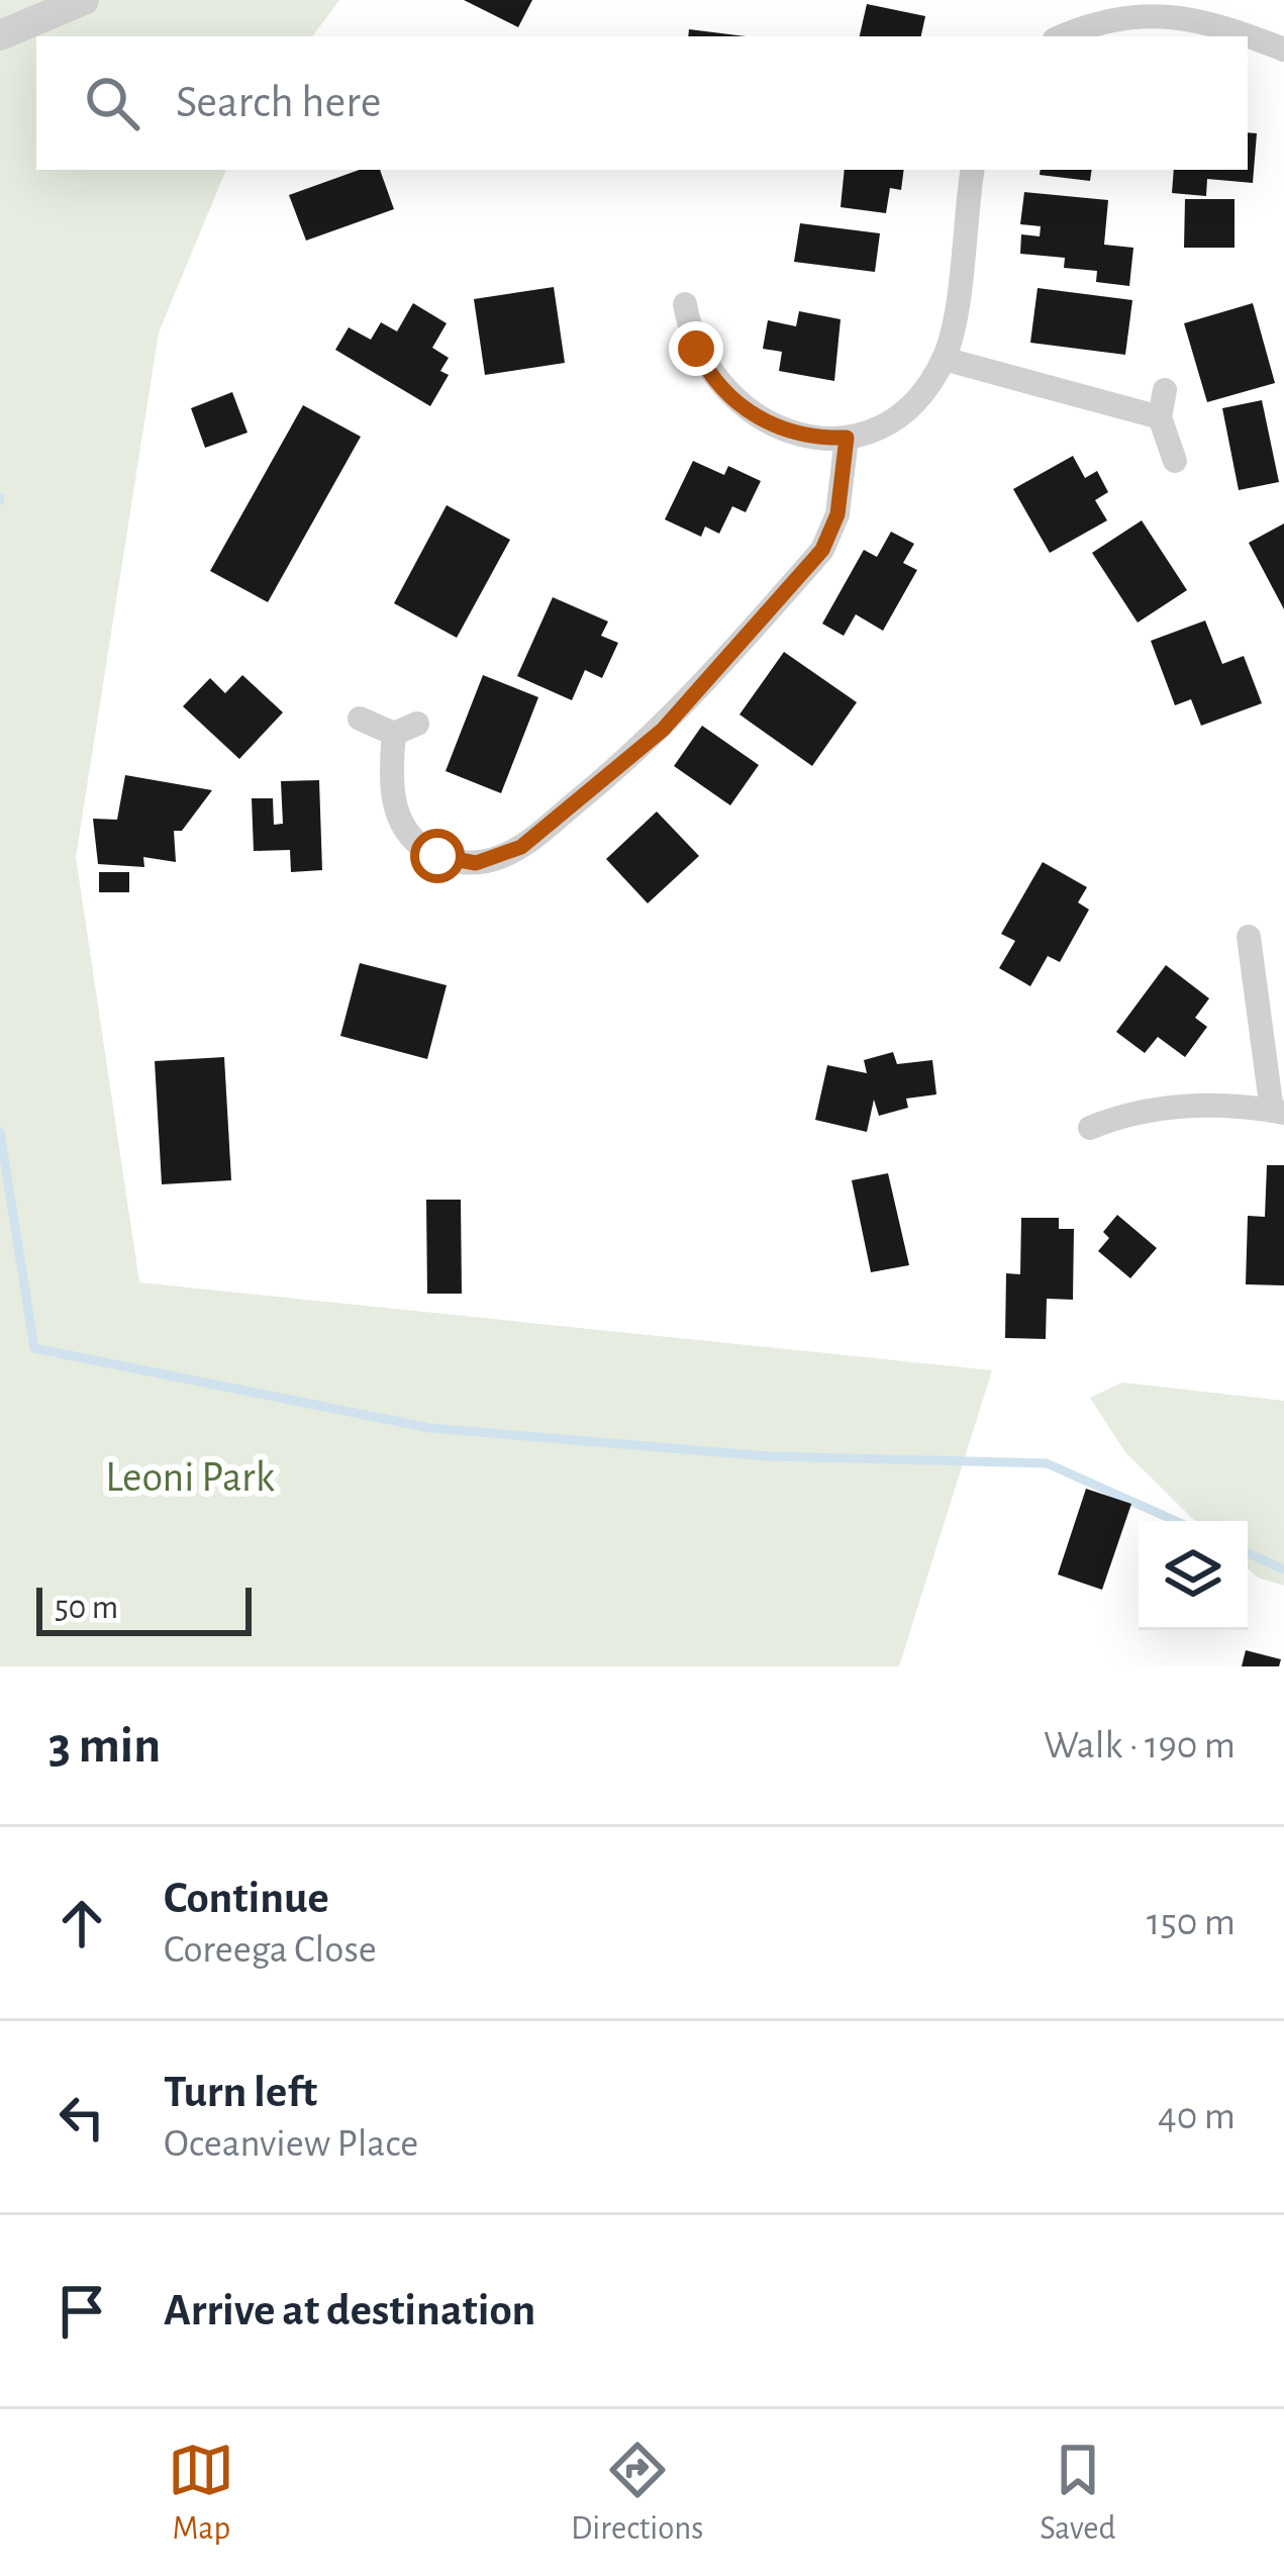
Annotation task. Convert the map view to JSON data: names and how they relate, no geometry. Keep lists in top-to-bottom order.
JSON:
{
  "parks": ["Leoni Park"],
  "scale_bar": "50 m",
  "page": {
    "search": "Search here",
    "scale": "50 m",
    "heading": ["3 min", "Walk · 190 m"],
    "list": [
      ["Continue", "Coreega Close", "150 m"],
      ["Turn left", "Oceanview Place", "40 m"],
      "Arrive at destination"
    ],
    "nav": ["Map", "Directions", "Saved"]
  }
}
